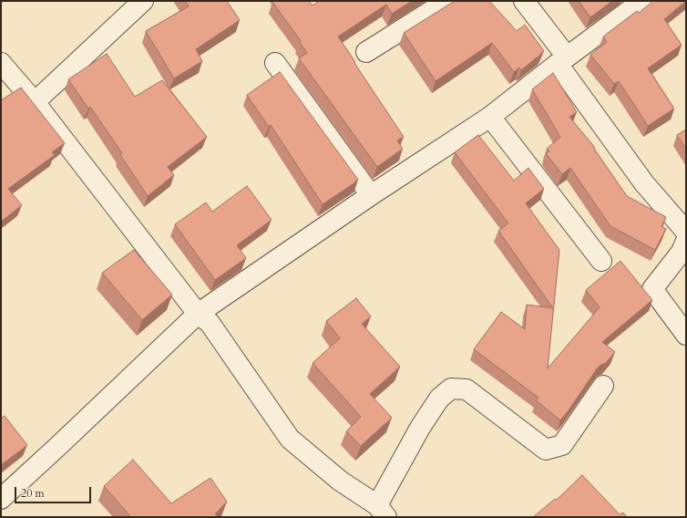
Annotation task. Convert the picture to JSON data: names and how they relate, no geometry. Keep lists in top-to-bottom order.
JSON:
{
  "scale_bar": "20 m"
}
